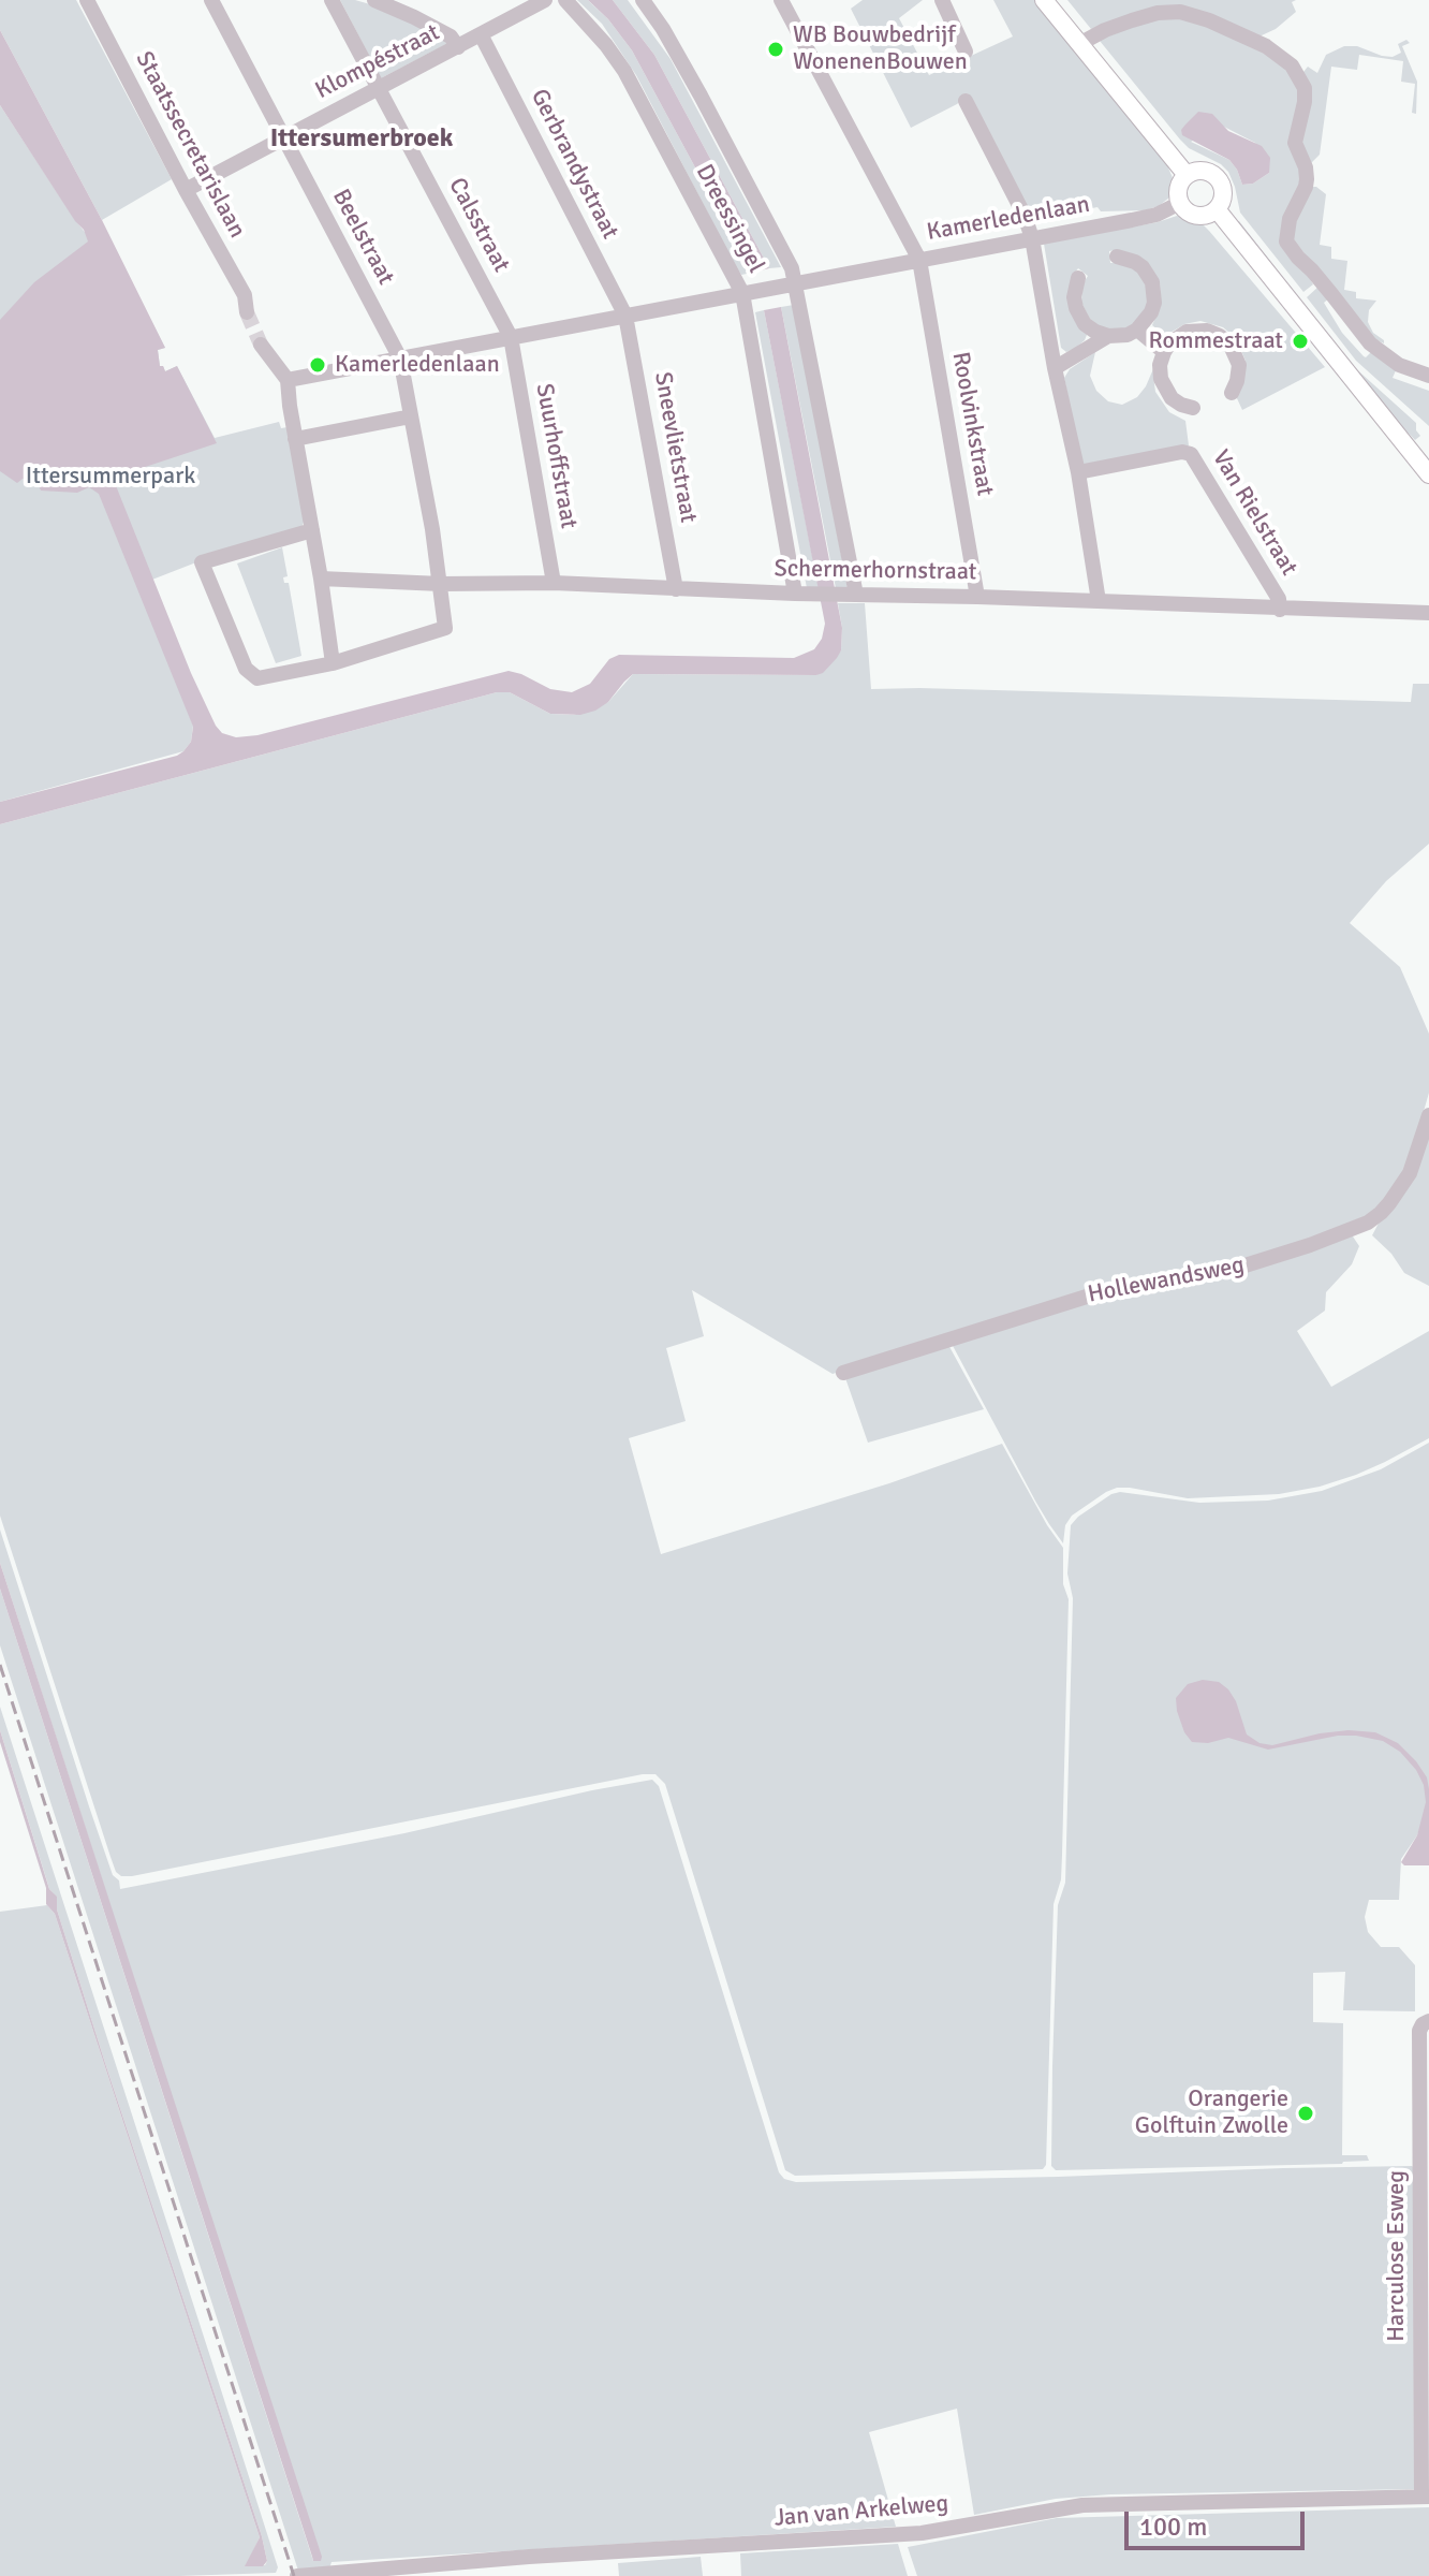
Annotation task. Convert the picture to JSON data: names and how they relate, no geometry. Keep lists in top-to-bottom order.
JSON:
{
  "streets": {
    "street": [
      "Klompéstraat",
      "Staatssecretarislaan",
      "Gerbrandystraat",
      "Dreessingel",
      "Kamerledenlaan",
      "Calsstraat",
      "Beelstraat",
      "Roolvinkstraat",
      "Sneevlietstraat",
      "Suurhoffstraat",
      "Van Rielstraat",
      "Schermerhornstraat",
      "Hollewandsweg",
      "Harculose Esweg",
      "Jan van Arkelweg"
    ]
  },
  "crossings": [
    ["Klompéstraat", "Staatssecretarislaan"],
    ["Klompéstraat", "Gerbrandystraat"],
    ["Klompéstraat", "Calsstraat"],
    ["Klompéstraat", "Beelstraat"],
    ["Gerbrandystraat", "Kamerledenlaan"],
    ["Gerbrandystraat", "Sneevlietstraat"],
    ["Dreessingel", "Kamerledenlaan"],
    ["Dreessingel", "Schermerhornstraat"],
    ["Kamerledenlaan", "Calsstraat"],
    ["Kamerledenlaan", "Beelstraat"],
    ["Kamerledenlaan", "Roolvinkstraat"],
    ["Kamerledenlaan", "Sneevlietstraat"],
    ["Kamerledenlaan", "Suurhoffstraat"],
    ["Calsstraat", "Suurhoffstraat"],
    ["Beelstraat", "Schermerhornstraat"],
    ["Roolvinkstraat", "Schermerhornstraat"],
    ["Sneevlietstraat", "Schermerhornstraat"],
    ["Suurhoffstraat", "Schermerhornstraat"],
    ["Van Rielstraat", "Schermerhornstraat"],
    ["Harculose Esweg", "Jan van Arkelweg"]
  ],
  "districts": ["Ittersumerbroek"],
  "parks": ["Ittersummerpark"],
  "places": [
    "WB Bouwbedrijf WonenenBouwen",
    "Rommestraat",
    "Kamerledenlaan",
    "Orangerie Golftuin Zwolle"
  ],
  "scale_bar": "100 m"
}
